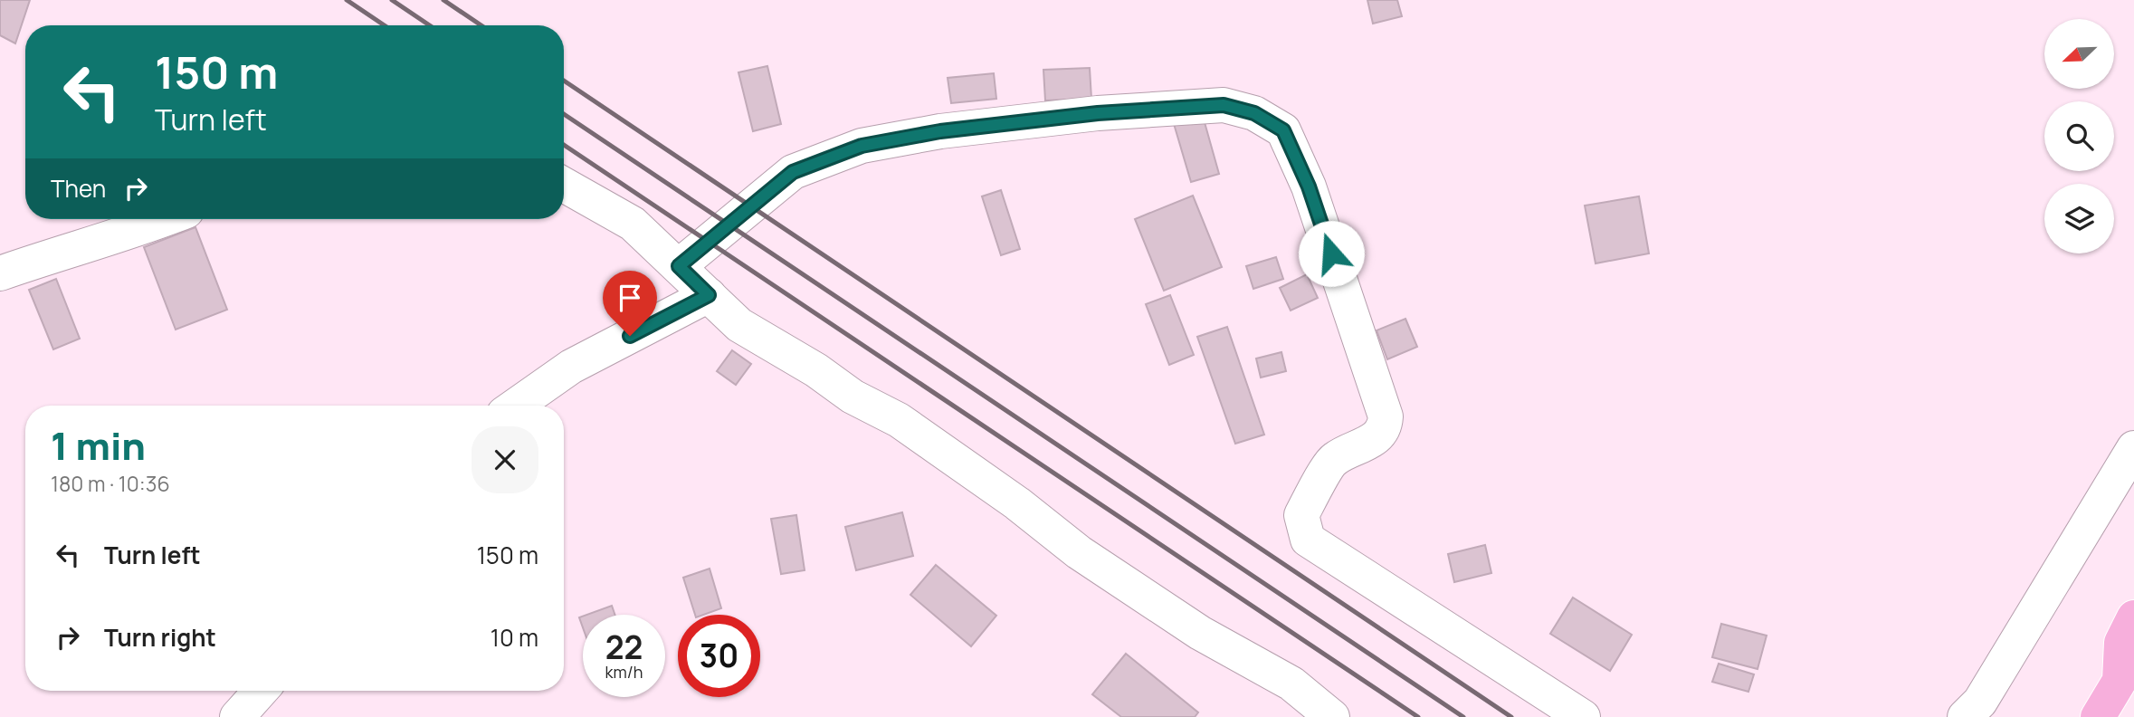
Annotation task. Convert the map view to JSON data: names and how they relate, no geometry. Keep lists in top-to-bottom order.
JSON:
{
  "north": "bottom left",
  "page": {
    "turn": ["150 m", "Turn left"],
    "then": "Then",
    "heading": ["1 min", "180 m · 10:36"],
    "list": [
      {
        "name": "Turn left",
        "value": "150 m"
      },
      {
        "name": "Turn right",
        "value": "10 m"
      }
    ],
    "speed": "22 km/h",
    "limit": "30"
  }
}
